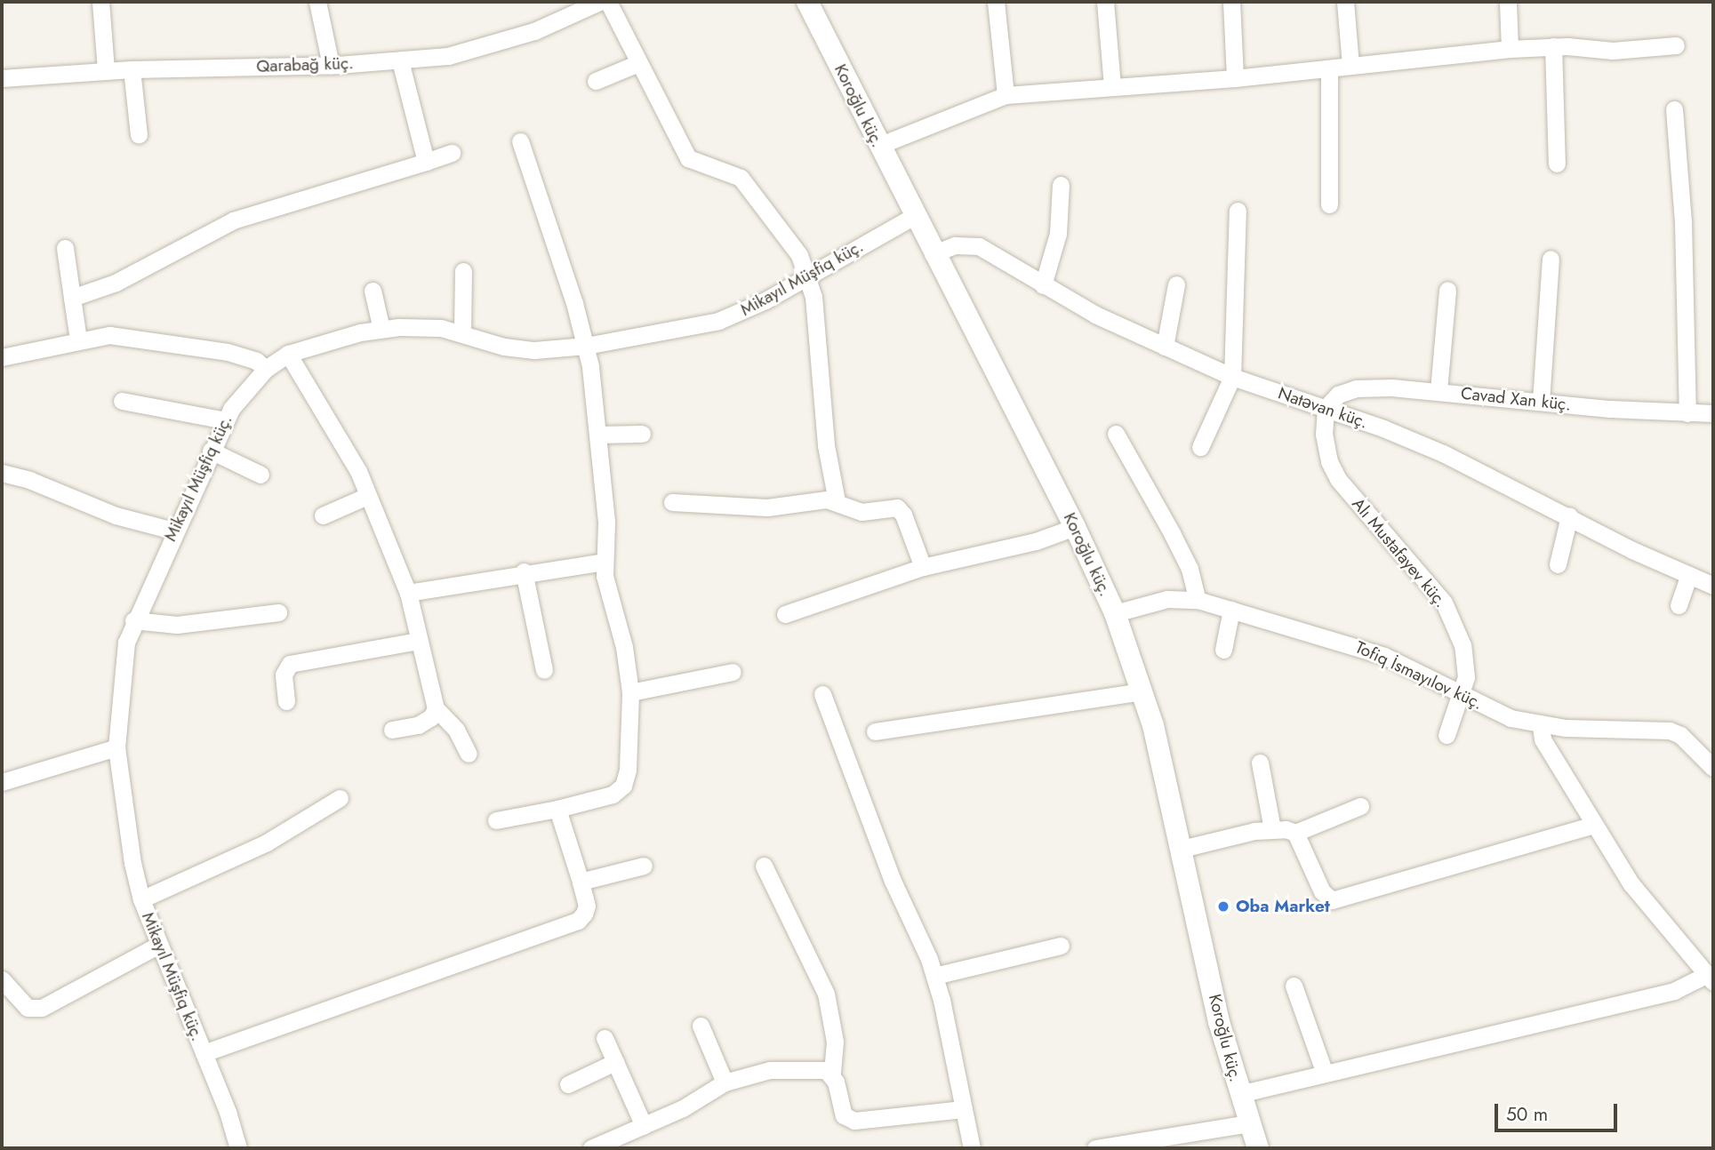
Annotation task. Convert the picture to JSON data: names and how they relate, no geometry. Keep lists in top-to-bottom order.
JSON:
{
  "streets": {
    "street": [
      "Qarabağ küç.",
      "Koroğlu küç.",
      "Mikayıl Müşfiq küç.",
      "Cavad Xan küç.",
      "Natəvan küç.",
      "Alı Mustafayev küç.",
      "Tofiq İsmayılov küç."
    ]
  },
  "crossings": [
    ["Koroğlu küç.", "Mikayıl Müşfiq küç."],
    ["Koroğlu küç.", "Natəvan küç."],
    ["Koroğlu küç.", "Tofiq İsmayılov küç."],
    ["Cavad Xan küç.", "Natəvan küç."],
    ["Cavad Xan küç.", "Alı Mustafayev küç."],
    ["Natəvan küç.", "Alı Mustafayev küç."],
    ["Alı Mustafayev küç.", "Tofiq İsmayılov küç."]
  ],
  "places": ["Oba Market"],
  "scale_bar": "50 m"
}
